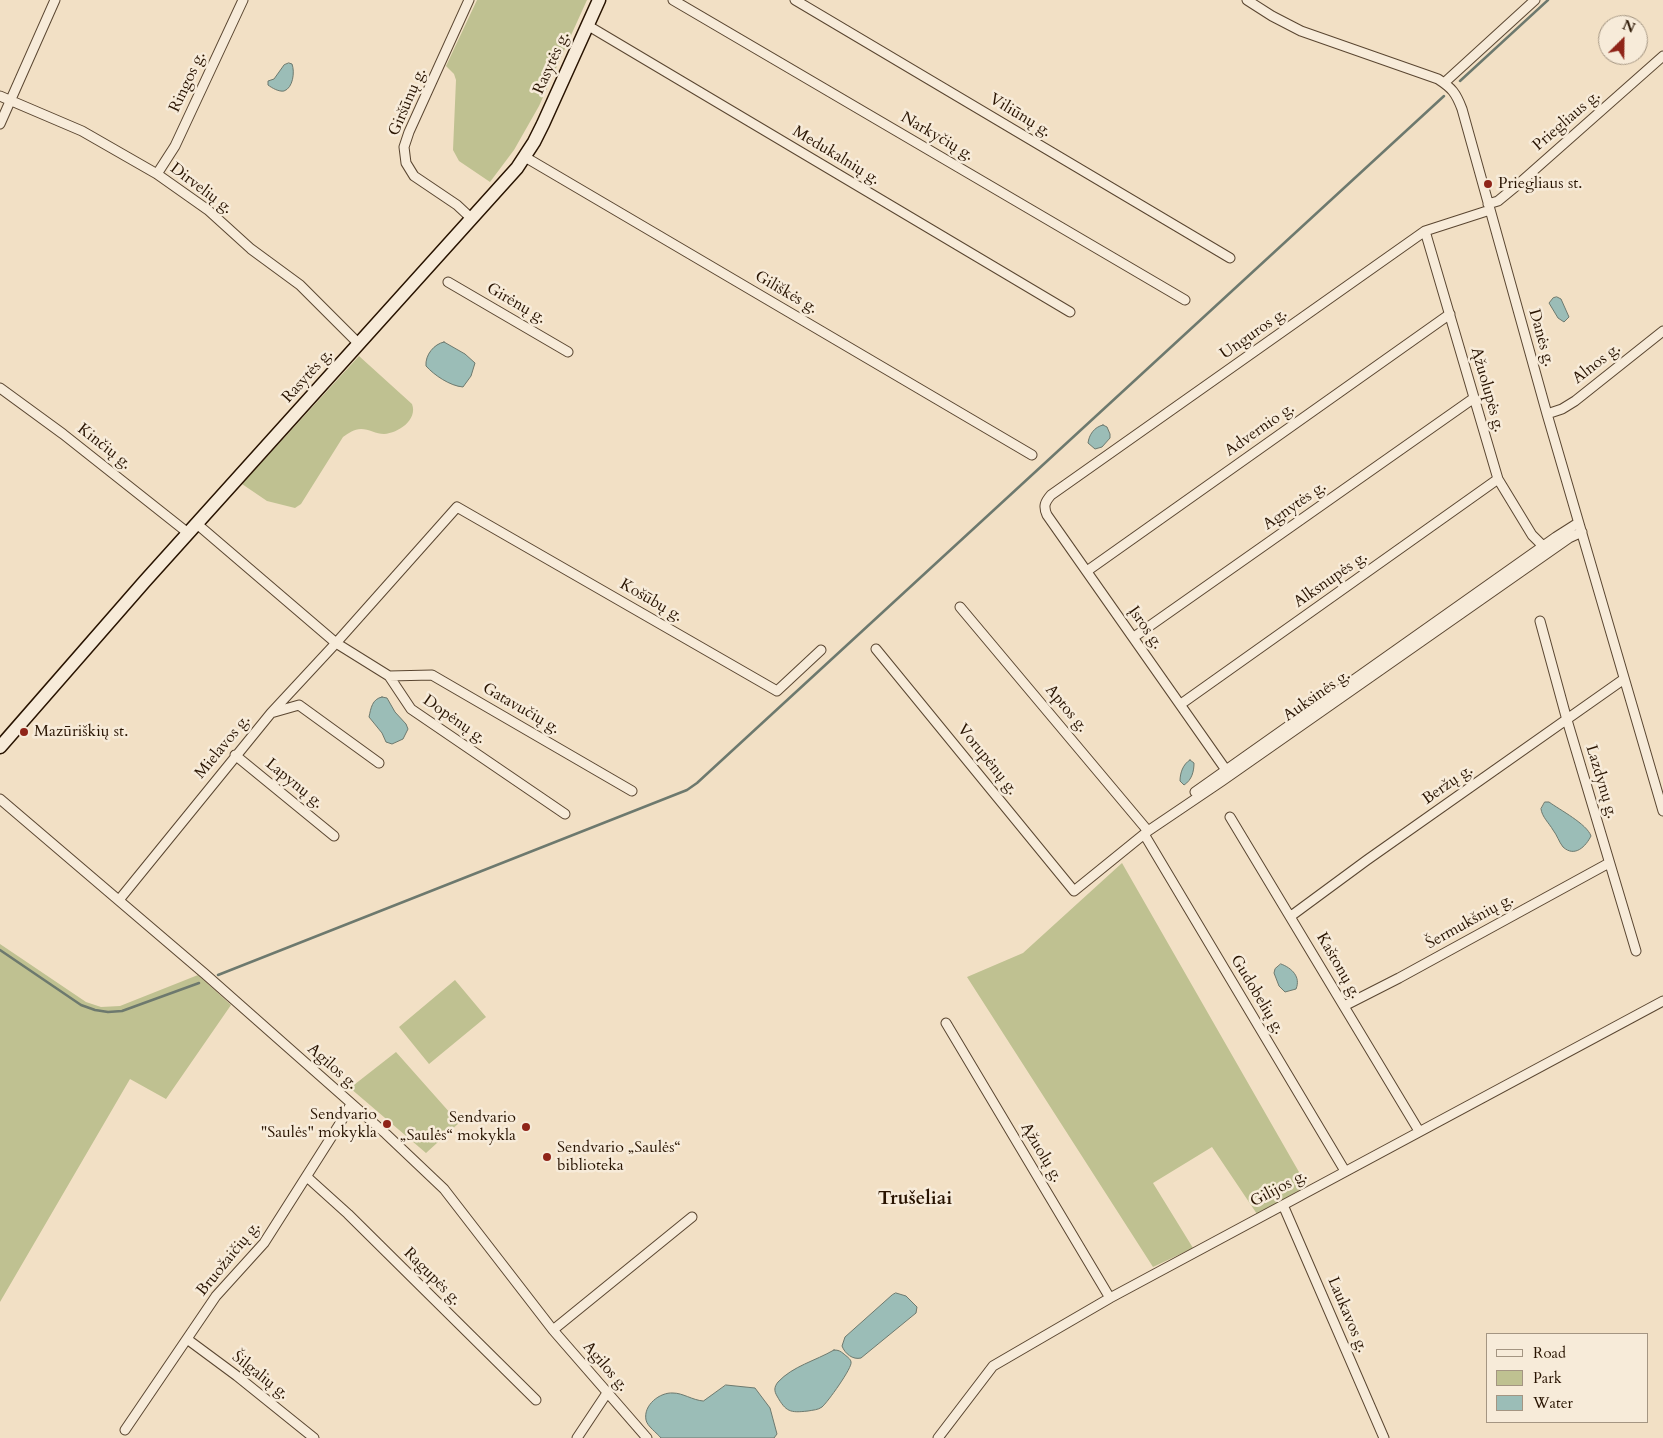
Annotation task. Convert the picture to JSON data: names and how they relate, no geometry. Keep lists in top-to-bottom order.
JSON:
{
  "streets": {
    "main road": ["Rasytės g."],
    "street": [
      "Ringos g.",
      "Giršūnų g.",
      "Viliūnų g.",
      "Priegliaus g.",
      "Narkyčių g.",
      "Medukalnių g.",
      "Dirvelių g.",
      "Giliškės g.",
      "Girėnų g.",
      "Unguros g.",
      "Danės g.",
      "Alnos g.",
      "Ąžuolupės g.",
      "Advernio g.",
      "Kinčių g.",
      "Agnytės g.",
      "Alksnupės g.",
      "Košūbų g.",
      "Įsros g.",
      "Auksinės g.",
      "Gatavučių g.",
      "Aptos g.",
      "Dopėnų g.",
      "Mielavos g.",
      "Vorupėnų g.",
      "Lazdynų g.",
      "Lapynų g.",
      "Beržų g.",
      "Šermukšnių g.",
      "Kaštonų g.",
      "Gudobelių g.",
      "Agilos g.",
      "Ąžuolų g.",
      "Gilijos g.",
      "Bruožaičių g.",
      "Ragupės g.",
      "Laukavos g.",
      "Šilgalių g."
    ]
  },
  "crossings": [
    ["Rasytės g.", "Giršūnų g."],
    ["Rasytės g.", "Medukalnių g."],
    ["Rasytės g.", "Dirvelių g."],
    ["Rasytės g.", "Giliškės g."],
    ["Rasytės g.", "Kinčių g."],
    ["Ringos g.", "Dirvelių g."],
    ["Priegliaus g.", "Unguros g."],
    ["Priegliaus g.", "Danės g."],
    ["Unguros g.", "Danės g."],
    ["Unguros g.", "Ąžuolupės g."],
    ["Unguros g.", "Įsros g."],
    ["Danės g.", "Alnos g."],
    ["Danės g.", "Auksinės g."],
    ["Danės g.", "Beržų g."],
    ["Ąžuolupės g.", "Advernio g."],
    ["Ąžuolupės g.", "Agnytės g."],
    ["Ąžuolupės g.", "Alksnupės g."],
    ["Advernio g.", "Įsros g."],
    ["Kinčių g.", "Košūbų g."],
    ["Kinčių g.", "Dopėnų g."],
    ["Agnytės g.", "Įsros g."],
    ["Alksnupės g.", "Įsros g."],
    ["Košūbų g.", "Dopėnų g."],
    ["Auksinės g.", "Aptos g."],
    ["Auksinės g.", "Vorupėnų g."],
    ["Auksinės g.", "Gudobelių g."],
    ["Gatavučių g.", "Dopėnų g."],
    ["Aptos g.", "Gudobelių g."],
    ["Mielavos g.", "Lapynų g."],
    ["Mielavos g.", "Agilos g."],
    ["Lazdynų g.", "Beržų g."],
    ["Lazdynų g.", "Šermukšnių g."],
    ["Beržų g.", "Kaštonų g."],
    ["Šermukšnių g.", "Kaštonų g."],
    ["Kaštonų g.", "Gilijos g."],
    ["Gudobelių g.", "Gilijos g."],
    ["Agilos g.", "Bruožaičių g."],
    ["Ąžuolų g.", "Gilijos g."],
    ["Gilijos g.", "Laukavos g."],
    ["Bruožaičių g.", "Ragupės g."],
    ["Bruožaičių g.", "Šilgalių g."]
  ],
  "districts": ["Trušeliai"],
  "places": [
    "Priegliaus st.",
    "Mazūriškių st.",
    "Sendvario \"Saulės\" mokykla",
    "Sendvario „Saulės“ mokykla",
    "Sendvario „Saulės“ biblioteka"
  ],
  "legend": ["Road", "Park", "Water"],
  "north": "top right"
}
